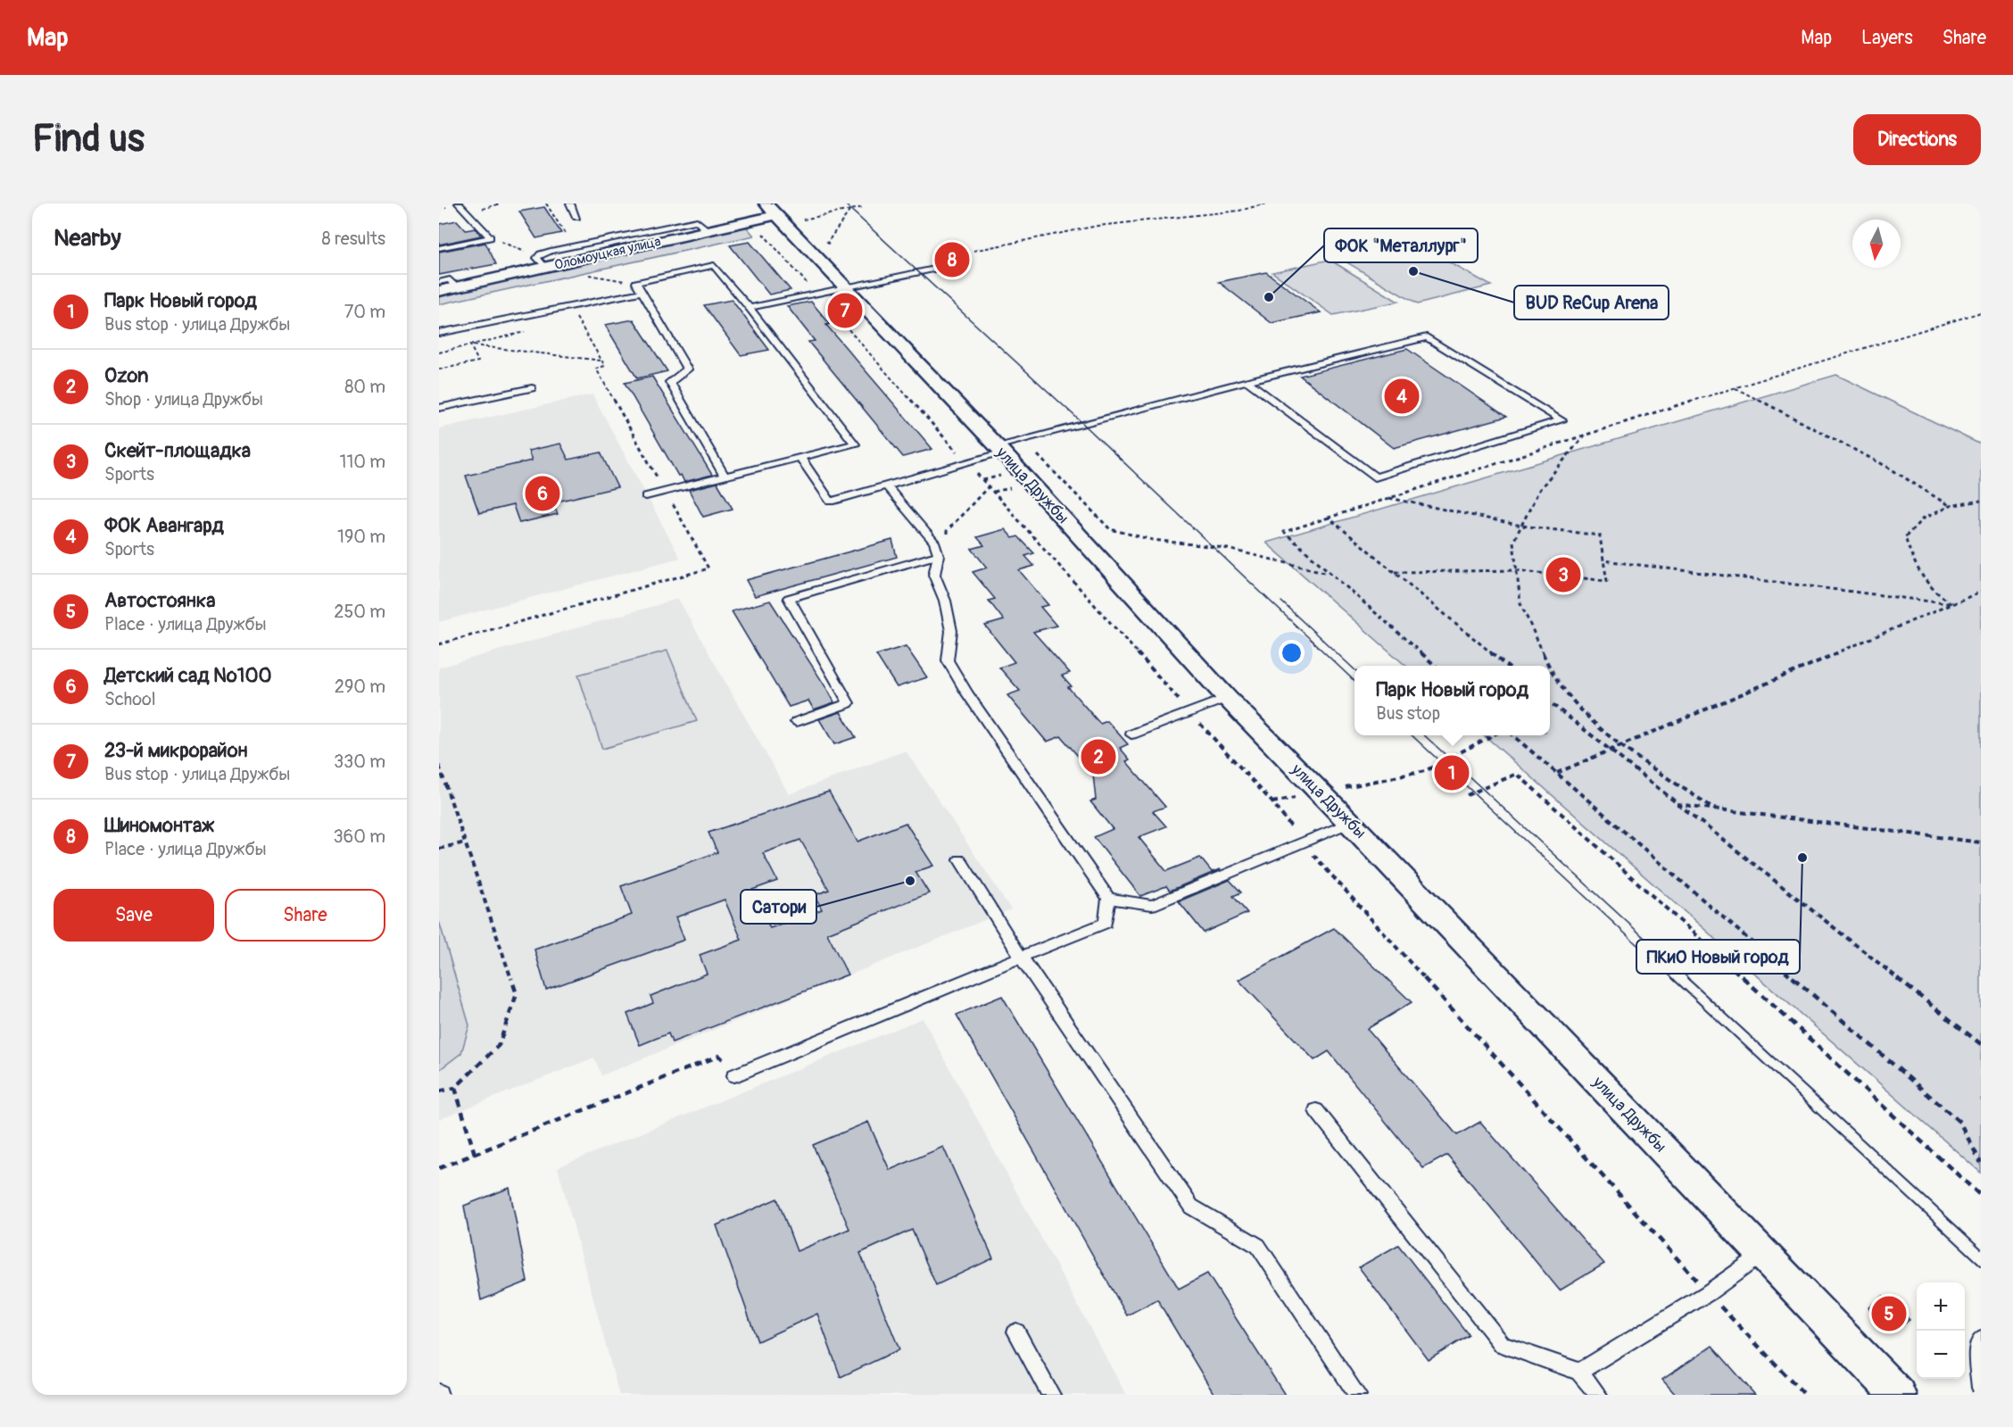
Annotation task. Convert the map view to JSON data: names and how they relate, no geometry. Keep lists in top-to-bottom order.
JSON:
{
  "streets": {
    "street": ["Оломоуцкая улица", "улица Дружбы"]
  },
  "crossings": [
    ["Оломоуцкая улица", "улица Дружбы"]
  ],
  "places": [
    "BUD ReCup Arena",
    "ФОК \"Металлург\"",
    "ПКиО Новый город",
    "Сатори"
  ],
  "north": "bottom",
  "page": {
    "header": "Map",
    "nav": ["Map", "Layers", "Share"],
    "buttons": [
      "Directions",
      ["Save", "Share"]
    ],
    "title": "Find us",
    "heading": ["Nearby", "8 results"],
    "pins": [
      "8",
      "7",
      "4",
      "6",
      "3",
      "2",
      "1",
      "5"
    ],
    "list": [
      {
        "mark": "1",
        "name": "Парк Новый город",
        "note": "Bus stop · улица Дружбы",
        "value": "70 m"
      },
      {
        "mark": "2",
        "name": "Ozon",
        "note": "Shop · улица Дружбы",
        "value": "80 m"
      },
      {
        "mark": "3",
        "name": "Скейт-площадка",
        "note": "Sports",
        "value": "110 m"
      },
      {
        "mark": "4",
        "name": "ФОК Авангард",
        "note": "Sports",
        "value": "190 m"
      },
      {
        "mark": "5",
        "name": "Автостоянка",
        "note": "Place · улица Дружбы",
        "value": "250 m"
      },
      {
        "mark": "6",
        "name": "Детский сад №100",
        "note": "School",
        "value": "290 m"
      },
      {
        "mark": "7",
        "name": "23-й микрорайон",
        "note": "Bus stop · улица Дружбы",
        "value": "330 m"
      },
      {
        "mark": "8",
        "name": "Шиномонтаж",
        "note": "Place · улица Дружбы",
        "value": "360 m"
      }
    ],
    "popup": ["Парк Новый город", "Bus stop"],
    "map_buttons": ["+", "−"]
  }
}
